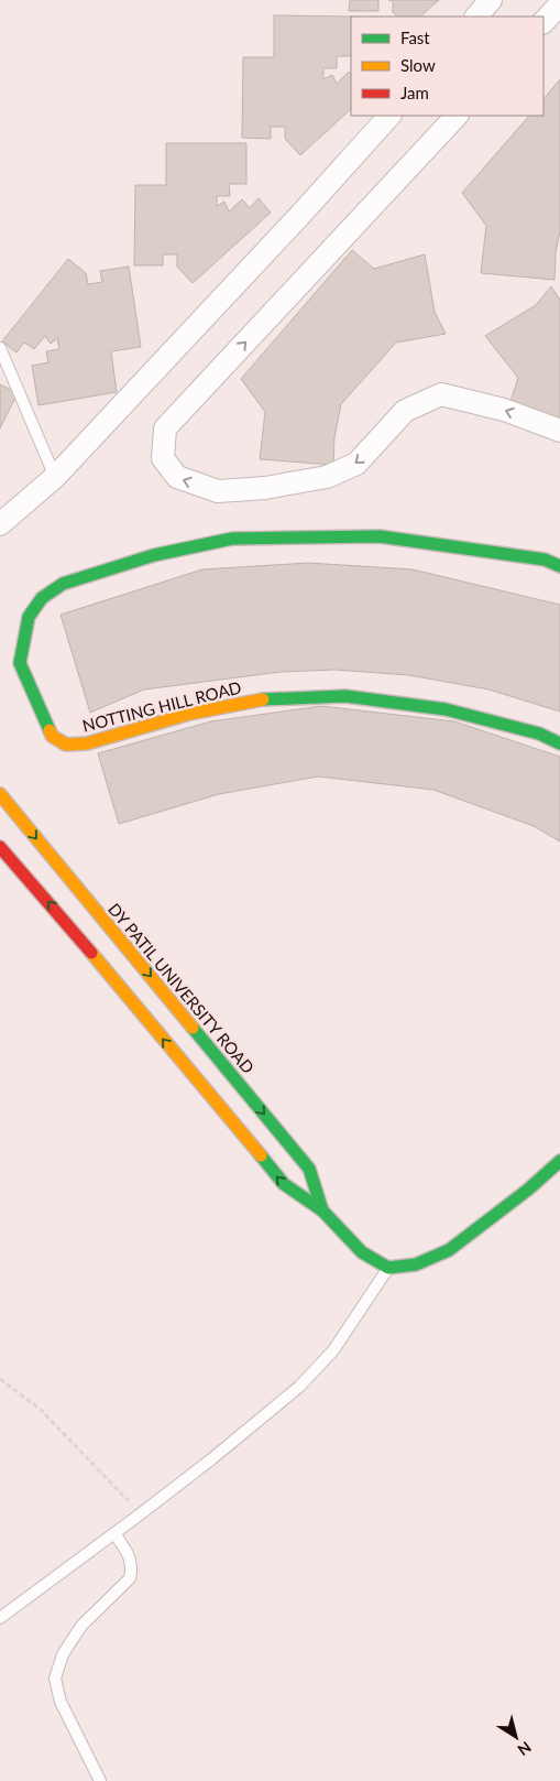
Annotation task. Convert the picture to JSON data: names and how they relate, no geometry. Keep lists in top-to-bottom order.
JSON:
{
  "streets": {
    "street": ["NOTTING HILL ROAD", "DY PATIL UNIVERSITY ROAD"]
  },
  "legend": ["Fast", "Slow", "Jam"],
  "north": "bottom right"
}
